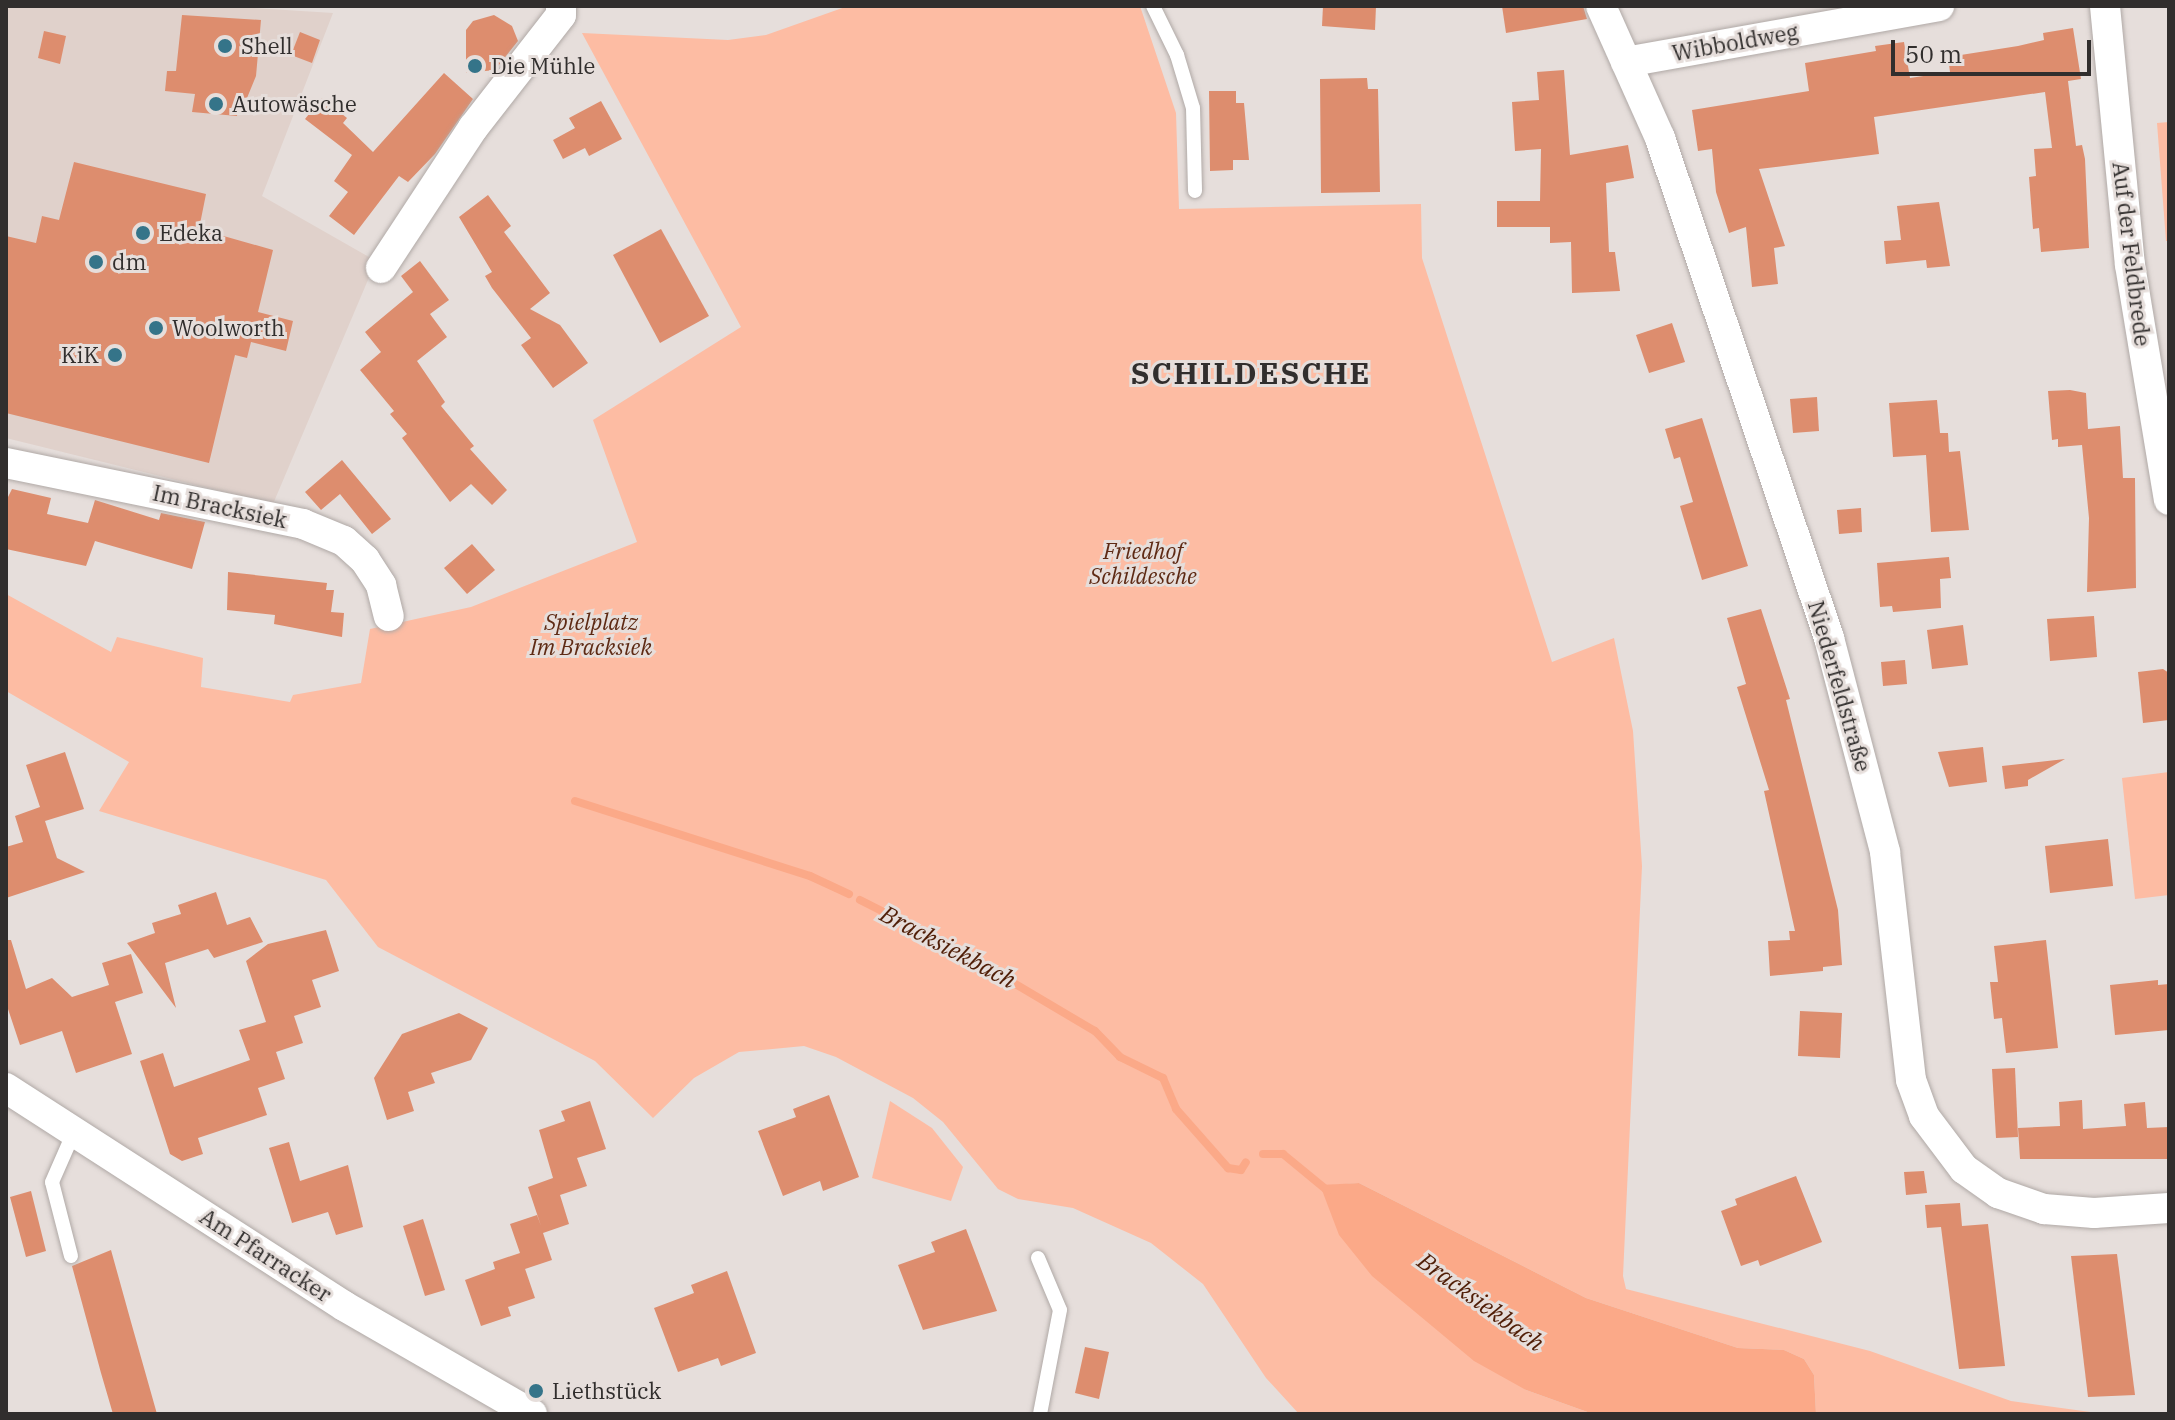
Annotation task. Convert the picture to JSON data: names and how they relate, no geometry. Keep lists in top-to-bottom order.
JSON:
{
  "streets": {
    "street": [
      "Wibboldweg",
      "Auf der Feldbrede",
      "Im Bracksiek",
      "Niederfeldstraße",
      "Am Pfarracker"
    ]
  },
  "crossings": [
    ["Wibboldweg", "Niederfeldstraße"]
  ],
  "districts": ["SCHILDESCHE"],
  "water": ["Bracksiekbach"],
  "parks": ["Friedhof Schildesche", "Spielplatz Im Bracksiek"],
  "places": [
    "Shell",
    "Die Mühle",
    "Autowäsche",
    "Edeka",
    "dm",
    "Woolworth",
    "KiK",
    "Liethstück"
  ],
  "scale_bar": "50 m"
}
